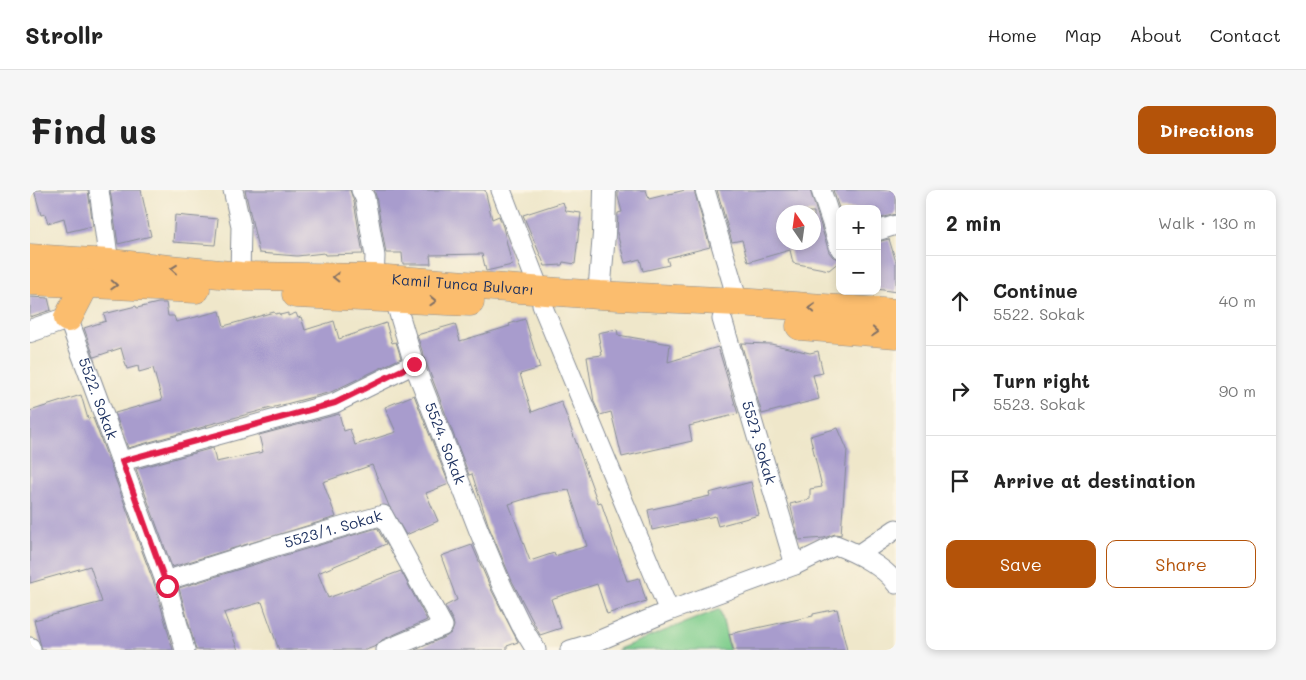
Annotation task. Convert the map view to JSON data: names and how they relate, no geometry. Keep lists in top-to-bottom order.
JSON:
{
  "streets": {
    "main road": ["Kamil Tunca Bulvarı"],
    "street": [
      "5522. Sokak",
      "5527. Sokak",
      "5524. Sokak",
      "5523/1. Sokak"
    ]
  },
  "crossings": [
    ["Kamil Tunca Bulvarı", "5527. Sokak"],
    ["Kamil Tunca Bulvarı", "5524. Sokak"],
    ["5522. Sokak", "5523/1. Sokak"]
  ],
  "north": "top",
  "page": {
    "header": "Strollr",
    "nav": [
      "Home",
      "Map",
      "About",
      "Contact"
    ],
    "buttons": [
      "Directions",
      ["Save", "Share"]
    ],
    "title": "Find us",
    "heading": ["2 min", "Walk · 130 m"],
    "map_buttons": ["+", "−"],
    "list": [
      ["Continue", "5522. Sokak", "40 m"],
      ["Turn right", "5523. Sokak", "90 m"],
      "Arrive at destination"
    ]
  }
}
